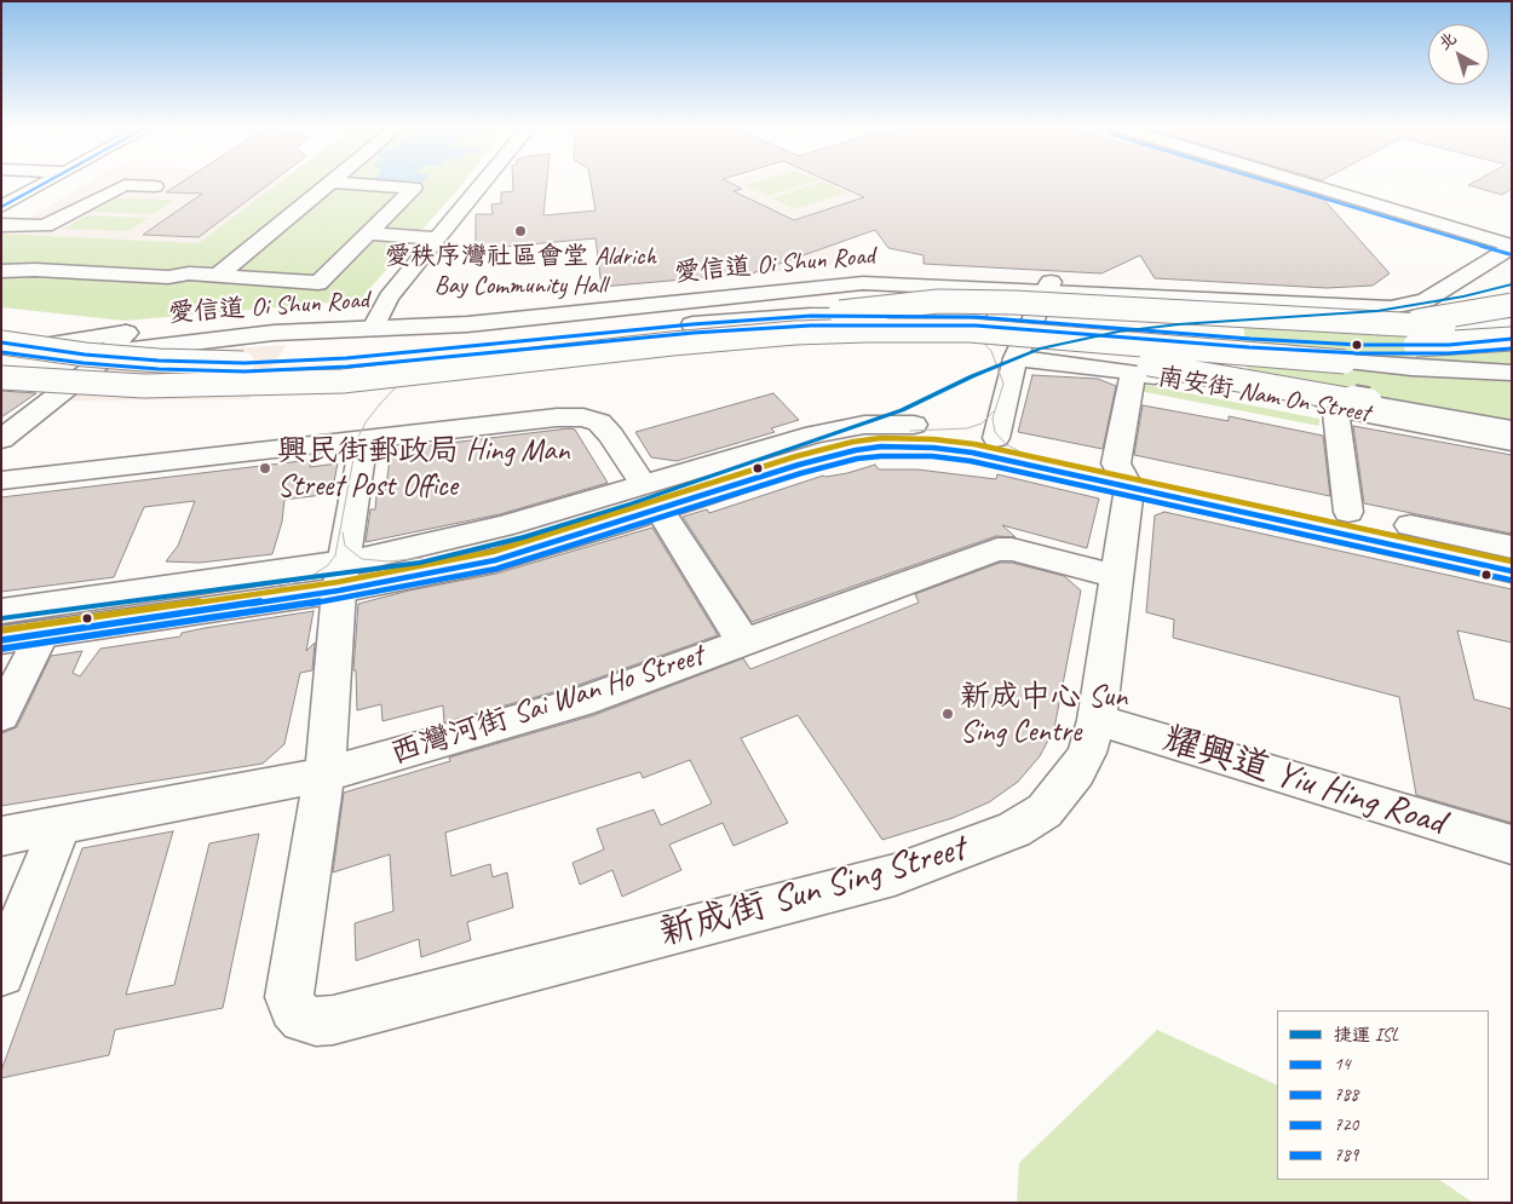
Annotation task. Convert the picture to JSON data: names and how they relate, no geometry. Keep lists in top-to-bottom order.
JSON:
{
  "streets": {
    "main road": [
      "愛信道 Oi Shun Road",
      "南安街 Nam On Street",
      "西灣河街 Sai Wan Ho Street",
      "耀興道 Yiu Hing Road",
      "新成街 Sun Sing Street"
    ]
  },
  "crossings": [
    ["南安街 Nam On Street", "新成街 Sun Sing Street"],
    ["西灣河街 Sai Wan Ho Street", "新成街 Sun Sing Street"],
    ["耀興道 Yiu Hing Road", "新成街 Sun Sing Street"]
  ],
  "places": ["愛秩序灣社區會堂 Aldrich Bay Community Hall", "興民街郵政局 Hing Man Street Post Office", "新成中心 Sun Sing Centre"],
  "lines": [
    "transit line 14",
    "transit line 720",
    "metro line ISL",
    "transit line 788",
    "transit line 789"
  ],
  "legend": [
    "捷運 ISL",
    "14",
    "788",
    "720",
    "789"
  ],
  "north": "top left"
}
